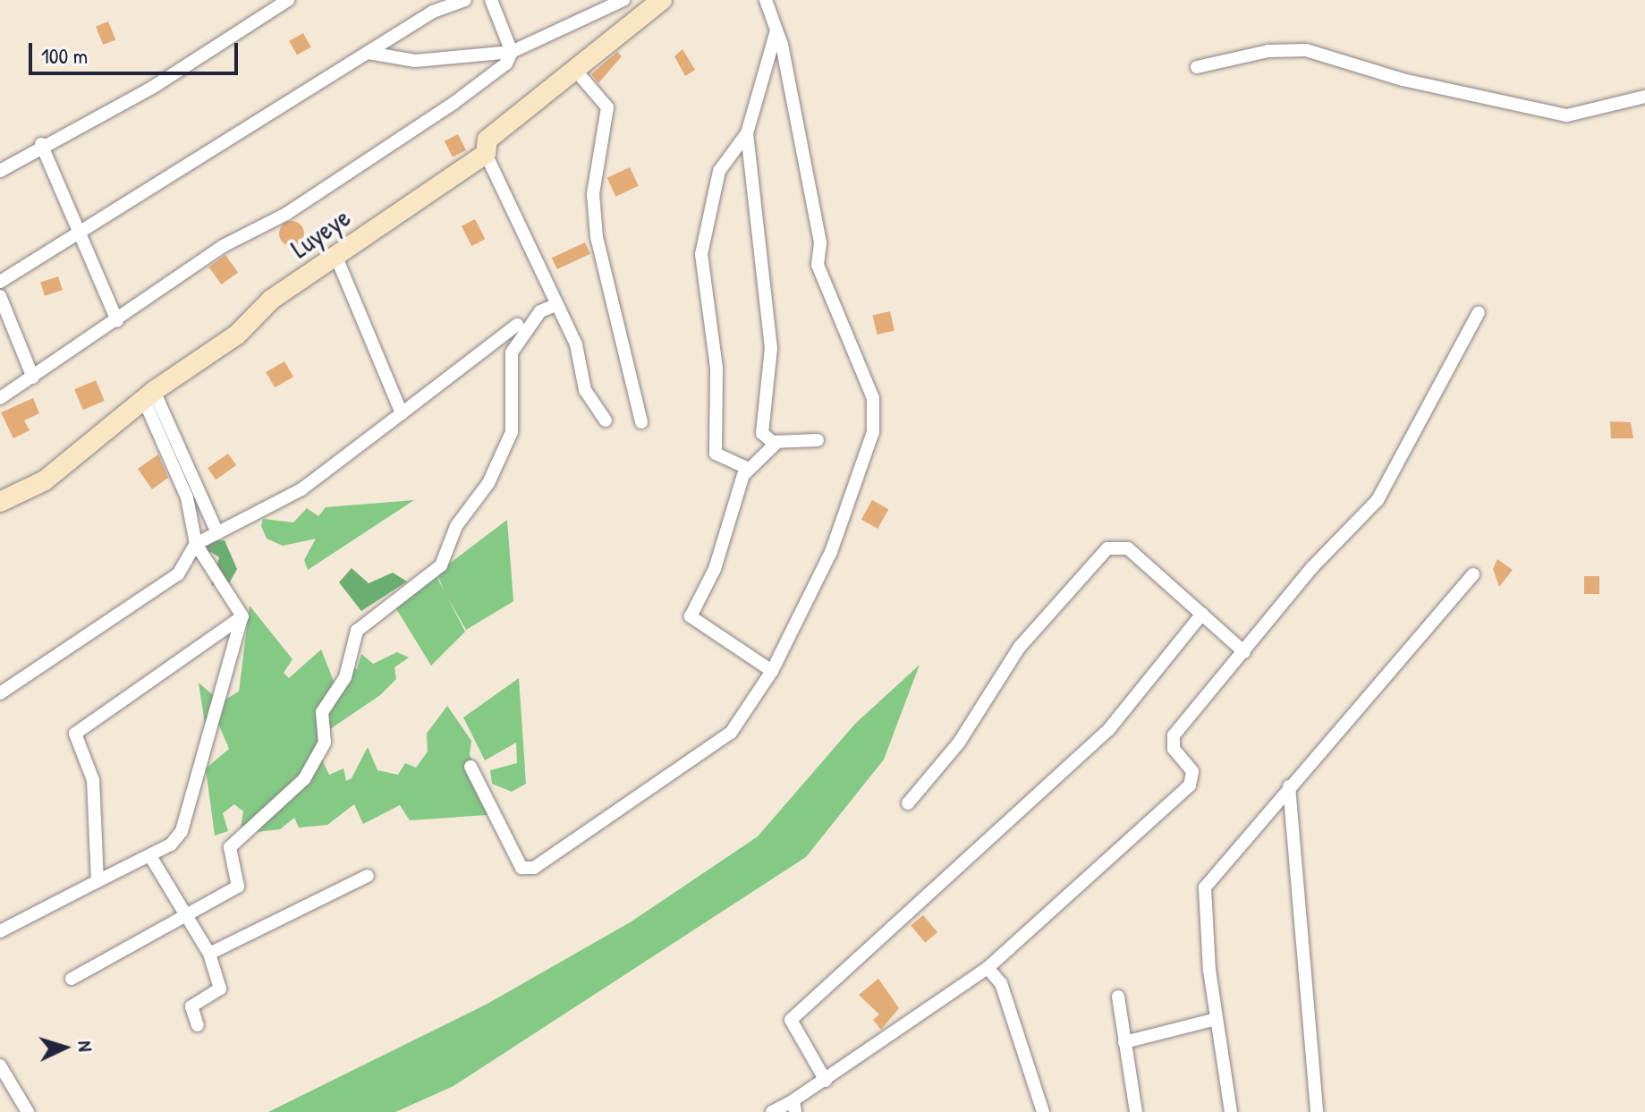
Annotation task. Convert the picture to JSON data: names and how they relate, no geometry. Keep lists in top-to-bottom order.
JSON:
{
  "streets": {
    "street": ["Luyeye"]
  },
  "scale_bar": "100 m",
  "north": "right"
}
